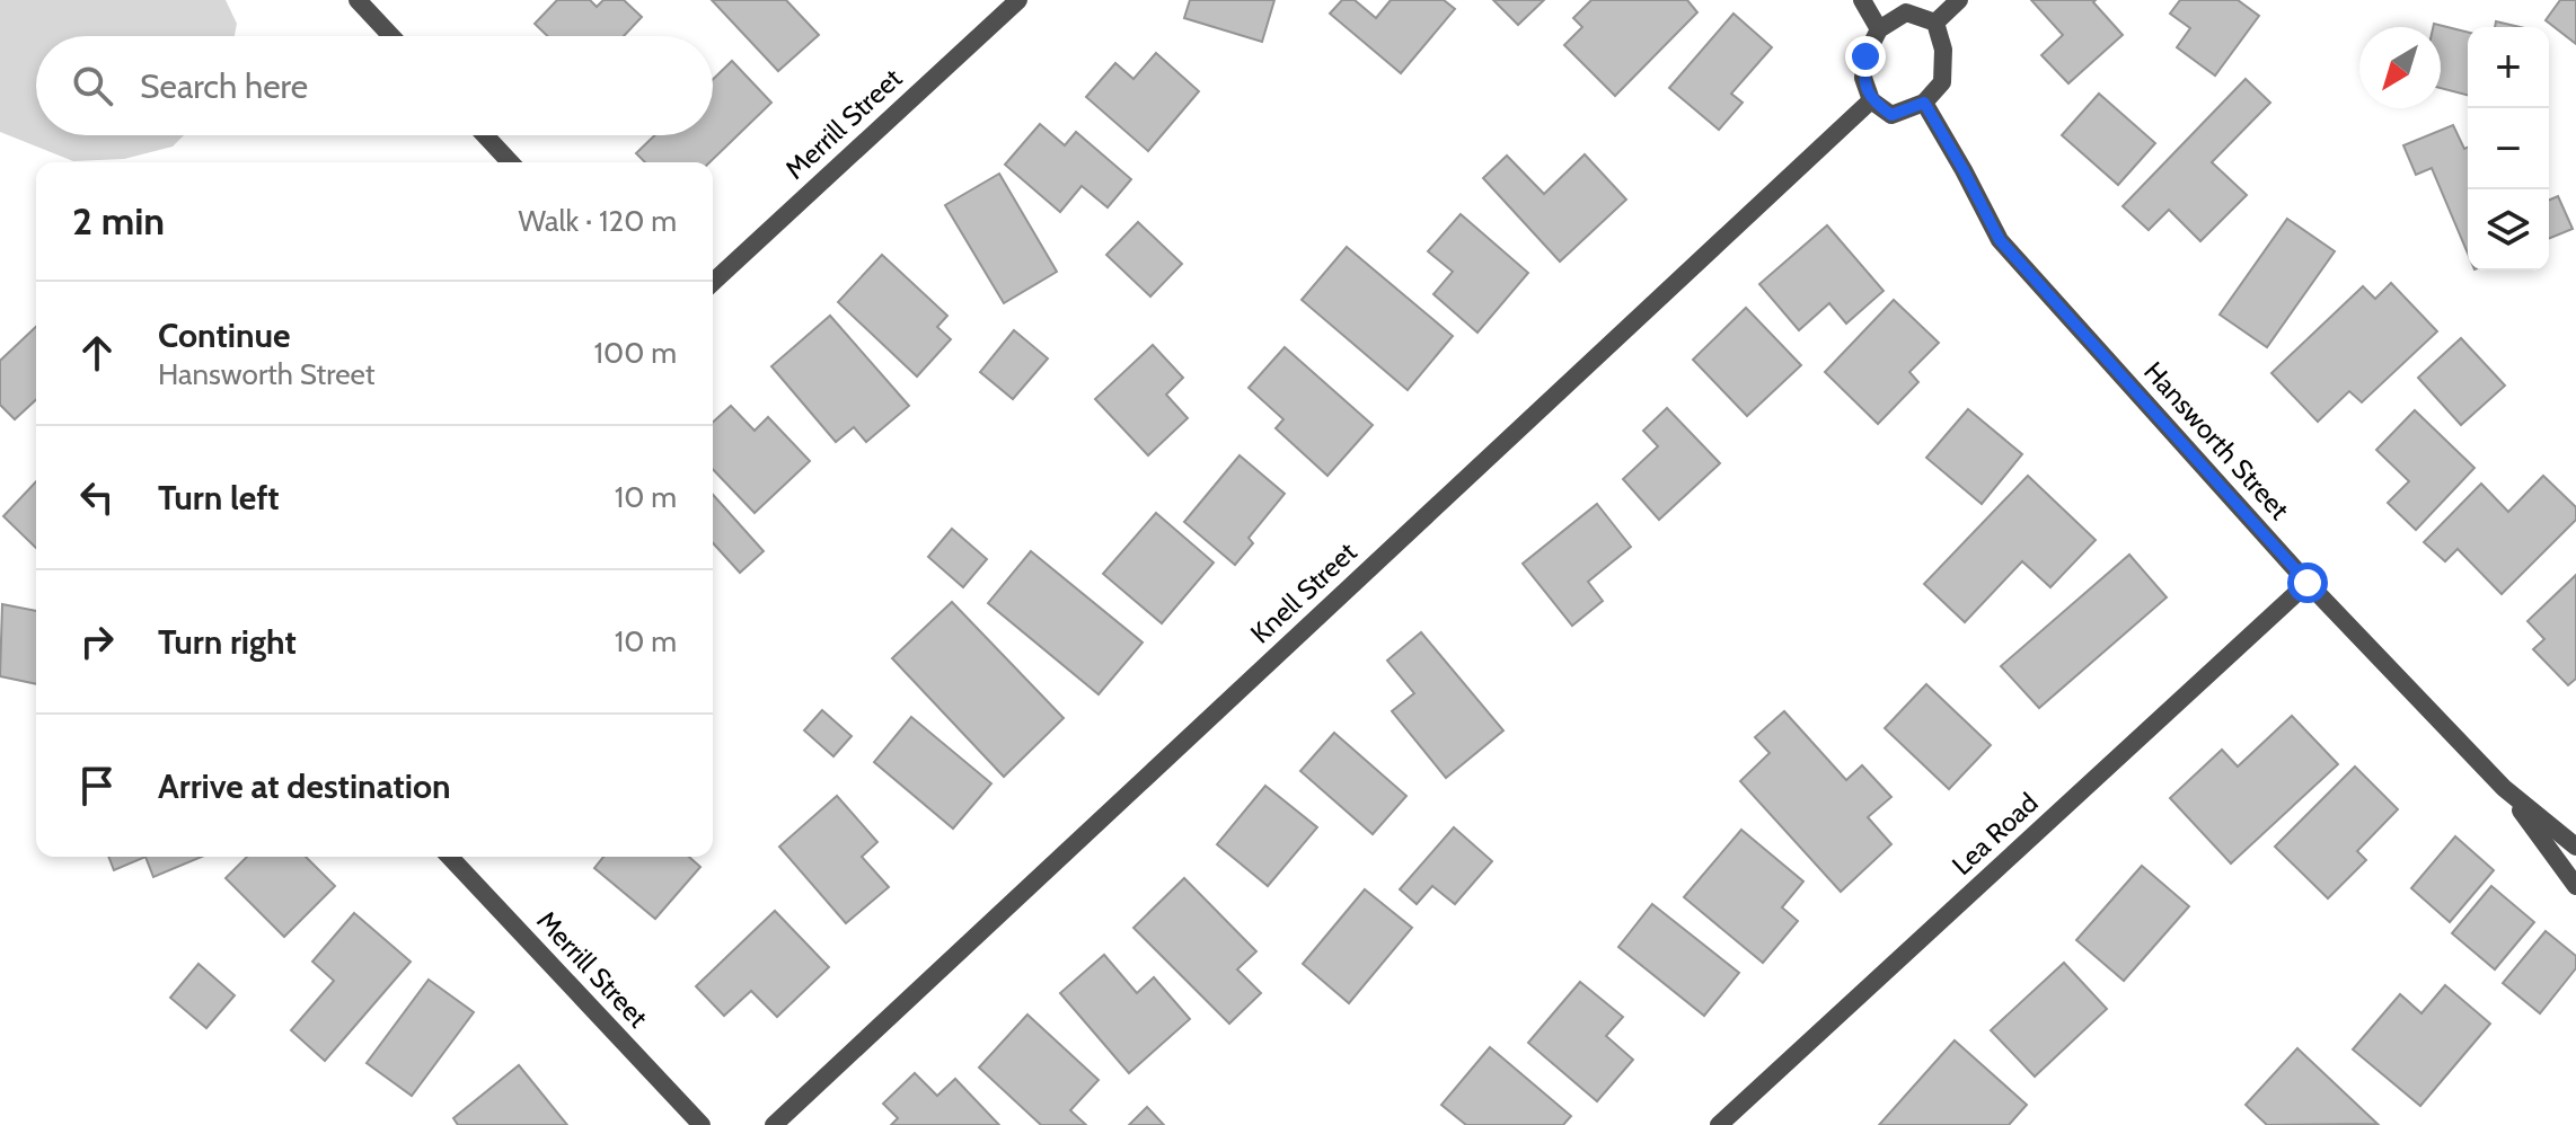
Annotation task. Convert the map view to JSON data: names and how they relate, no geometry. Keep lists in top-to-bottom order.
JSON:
{
  "streets": {
    "street": [
      "Merrill Street",
      "Hansworth Street",
      "Knell Street",
      "Lea Road"
    ]
  },
  "crossings": [
    ["Hansworth Street", "Knell Street"],
    ["Hansworth Street", "Lea Road"]
  ],
  "north": "bottom left",
  "page": {
    "map_buttons": ["+", "−"],
    "search": "Search here",
    "heading": ["2 min", "Walk · 120 m"],
    "list": [
      ["Continue", "Hansworth Street", "100 m"],
      ["Turn left", "10 m"],
      ["Turn right", "10 m"],
      "Arrive at destination"
    ]
  }
}
